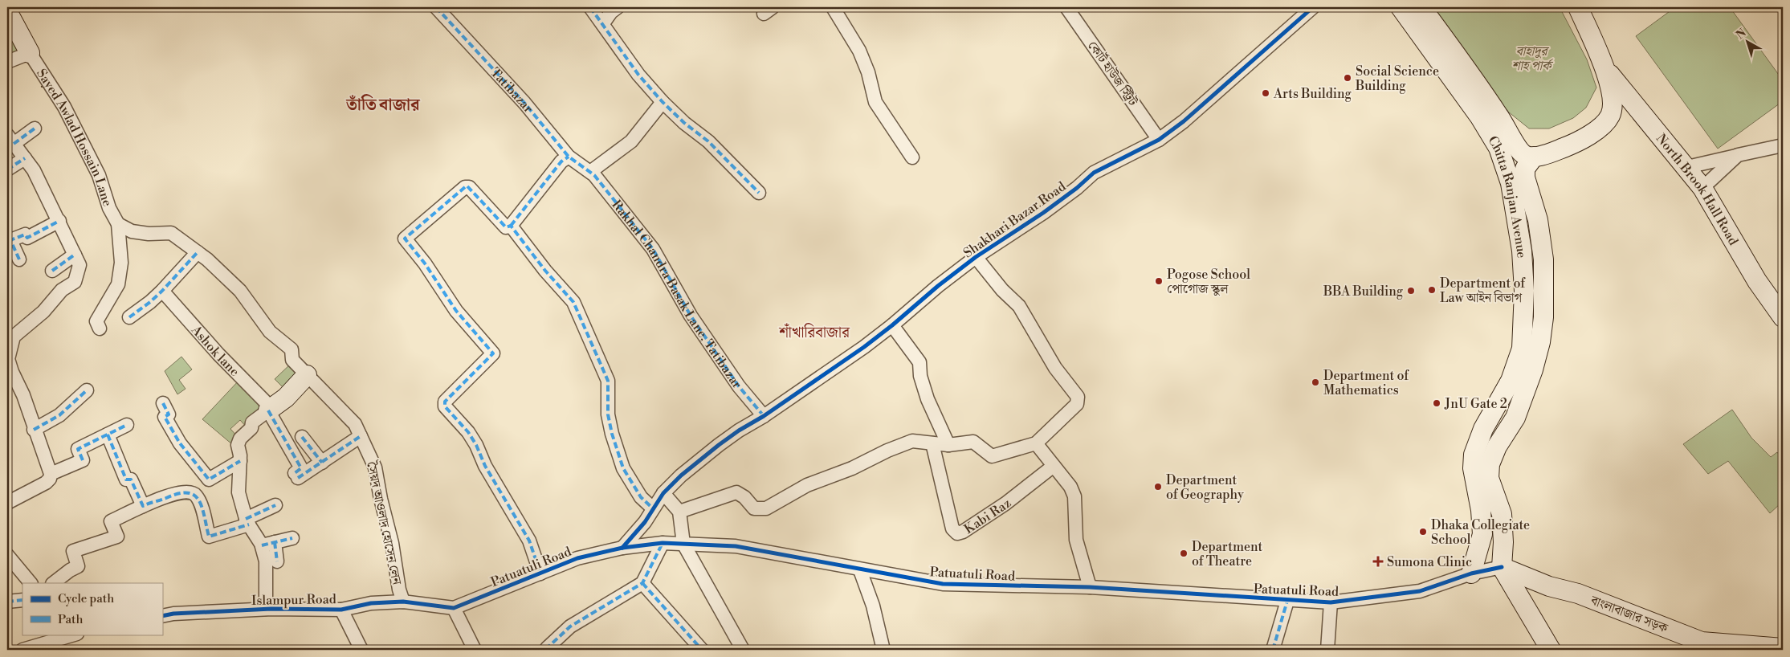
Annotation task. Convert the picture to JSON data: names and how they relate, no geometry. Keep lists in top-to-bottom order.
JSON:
{
  "streets": {
    "main road": ["North Brook Hall Road", "Chitta Ranjan Avenue", "বাংলাবাজার সড়ক"],
    "street": [
      "কোর্ট হাউজ স্ট্রিট",
      "Tatibazar",
      "Sayed Awlad Hossain Lane",
      "Shakhari Bazar Road",
      "Rakhal Chandra Basak Lane, Tatibazar",
      "Ashok lane",
      "Kabi Raz",
      "সৈয়দ আওলাদ হোসেন লেন",
      "Patuatuli Road",
      "Islampur Road"
    ]
  },
  "crossings": [
    ["কোর্ট হাউজ স্ট্রিট", "Shakhari Bazar Road"],
    ["Tatibazar", "Rakhal Chandra Basak Lane, Tatibazar"],
    ["Sayed Awlad Hossain Lane", "সৈয়দ আওলাদ হোসেন লেন"],
    ["Chitta Ranjan Avenue", "Patuatuli Road"],
    ["Chitta Ranjan Avenue", "বাংলাবাজার সড়ক"],
    ["Shakhari Bazar Road", "Rakhal Chandra Basak Lane, Tatibazar"],
    ["Shakhari Bazar Road", "Patuatuli Road"],
    ["সৈয়দ আওলাদ হোসেন লেন", "Patuatuli Road"],
    ["সৈয়দ আওলাদ হোসেন লেন", "Islampur Road"],
    ["Patuatuli Road", "Islampur Road"],
    ["Patuatuli Road", "বাংলাবাজার সড়ক"]
  ],
  "districts": ["তাঁতি বাজার", "শাঁখারিবাজার"],
  "parks": ["বাহাদুর শাহ পার্ক"],
  "places": {
    "other": [
      "Social Science Building",
      "Arts Building",
      "Pogose School পোগোজ স্কুল",
      "Department of Law আইন বিভাগ",
      "BBA Building",
      "Department of Mathematics",
      "JnU Gate 2",
      "Department of Geography",
      "Dhaka Collegiate School",
      "Department of Theatre"
    ],
    "health": ["Sumona Clinic"]
  },
  "legend": ["Cycle path", "Path"],
  "north": "top left"
}
